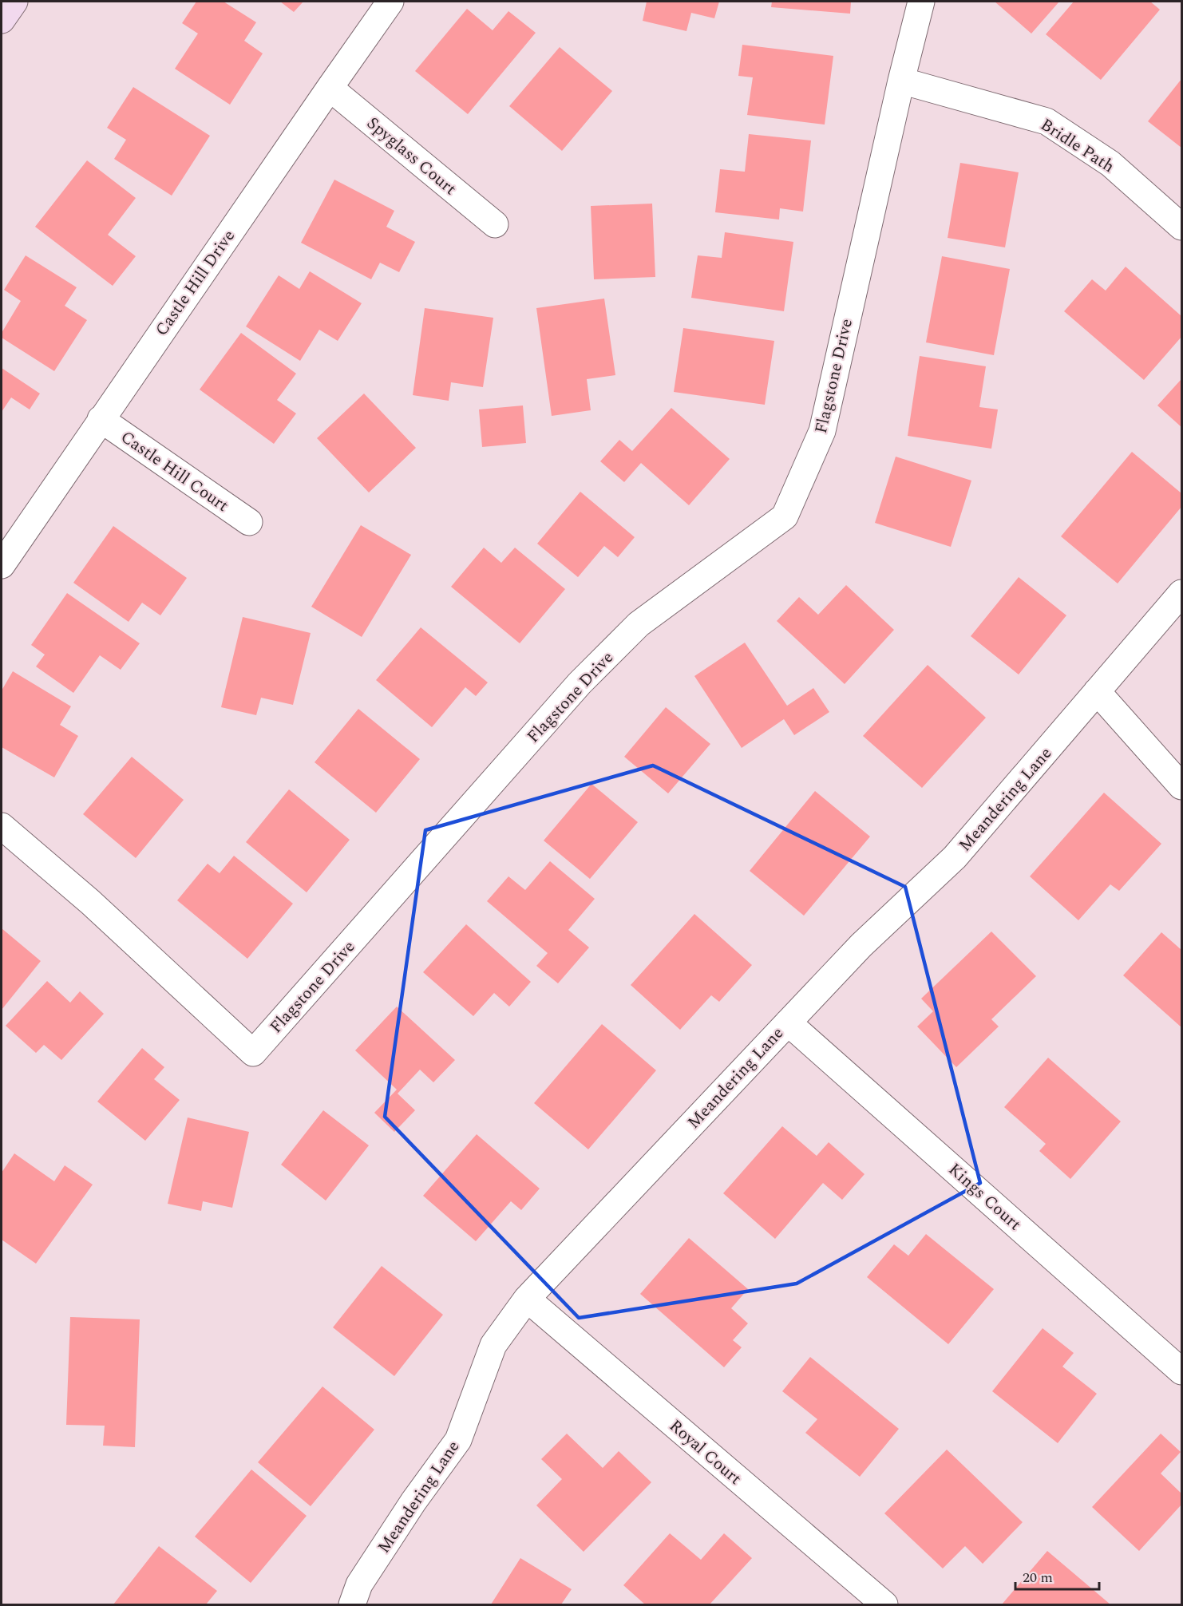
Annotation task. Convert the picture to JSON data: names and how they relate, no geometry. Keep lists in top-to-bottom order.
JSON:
{
  "streets": {
    "street": [
      "Bridle Path",
      "Spyglass Court",
      "Castle Hill Drive",
      "Flagstone Drive",
      "Castle Hill Court",
      "Meandering Lane",
      "Kings Court",
      "Royal Court"
    ]
  },
  "crossings": [
    ["Bridle Path", "Flagstone Drive"],
    ["Spyglass Court", "Castle Hill Drive"],
    ["Castle Hill Drive", "Castle Hill Court"],
    ["Meandering Lane", "Kings Court"],
    ["Meandering Lane", "Royal Court"]
  ],
  "scale_bar": "20 m"
}
